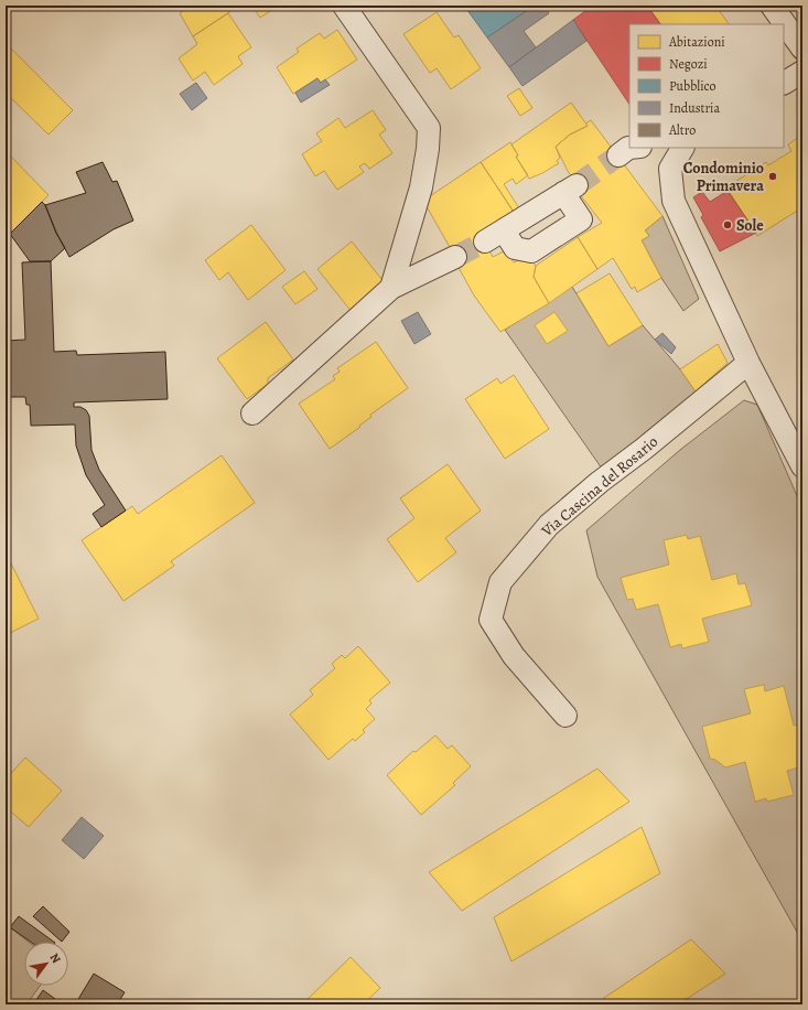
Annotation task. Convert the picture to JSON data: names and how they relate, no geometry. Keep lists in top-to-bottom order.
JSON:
{
  "streets": {
    "street": ["Via Cascina del Rosario"]
  },
  "places": ["Condominio Primavera", "Sole"],
  "legend": [
    "Abitazioni",
    "Negozi",
    "Pubblico",
    "Industria",
    "Altro"
  ],
  "north": "top right"
}
